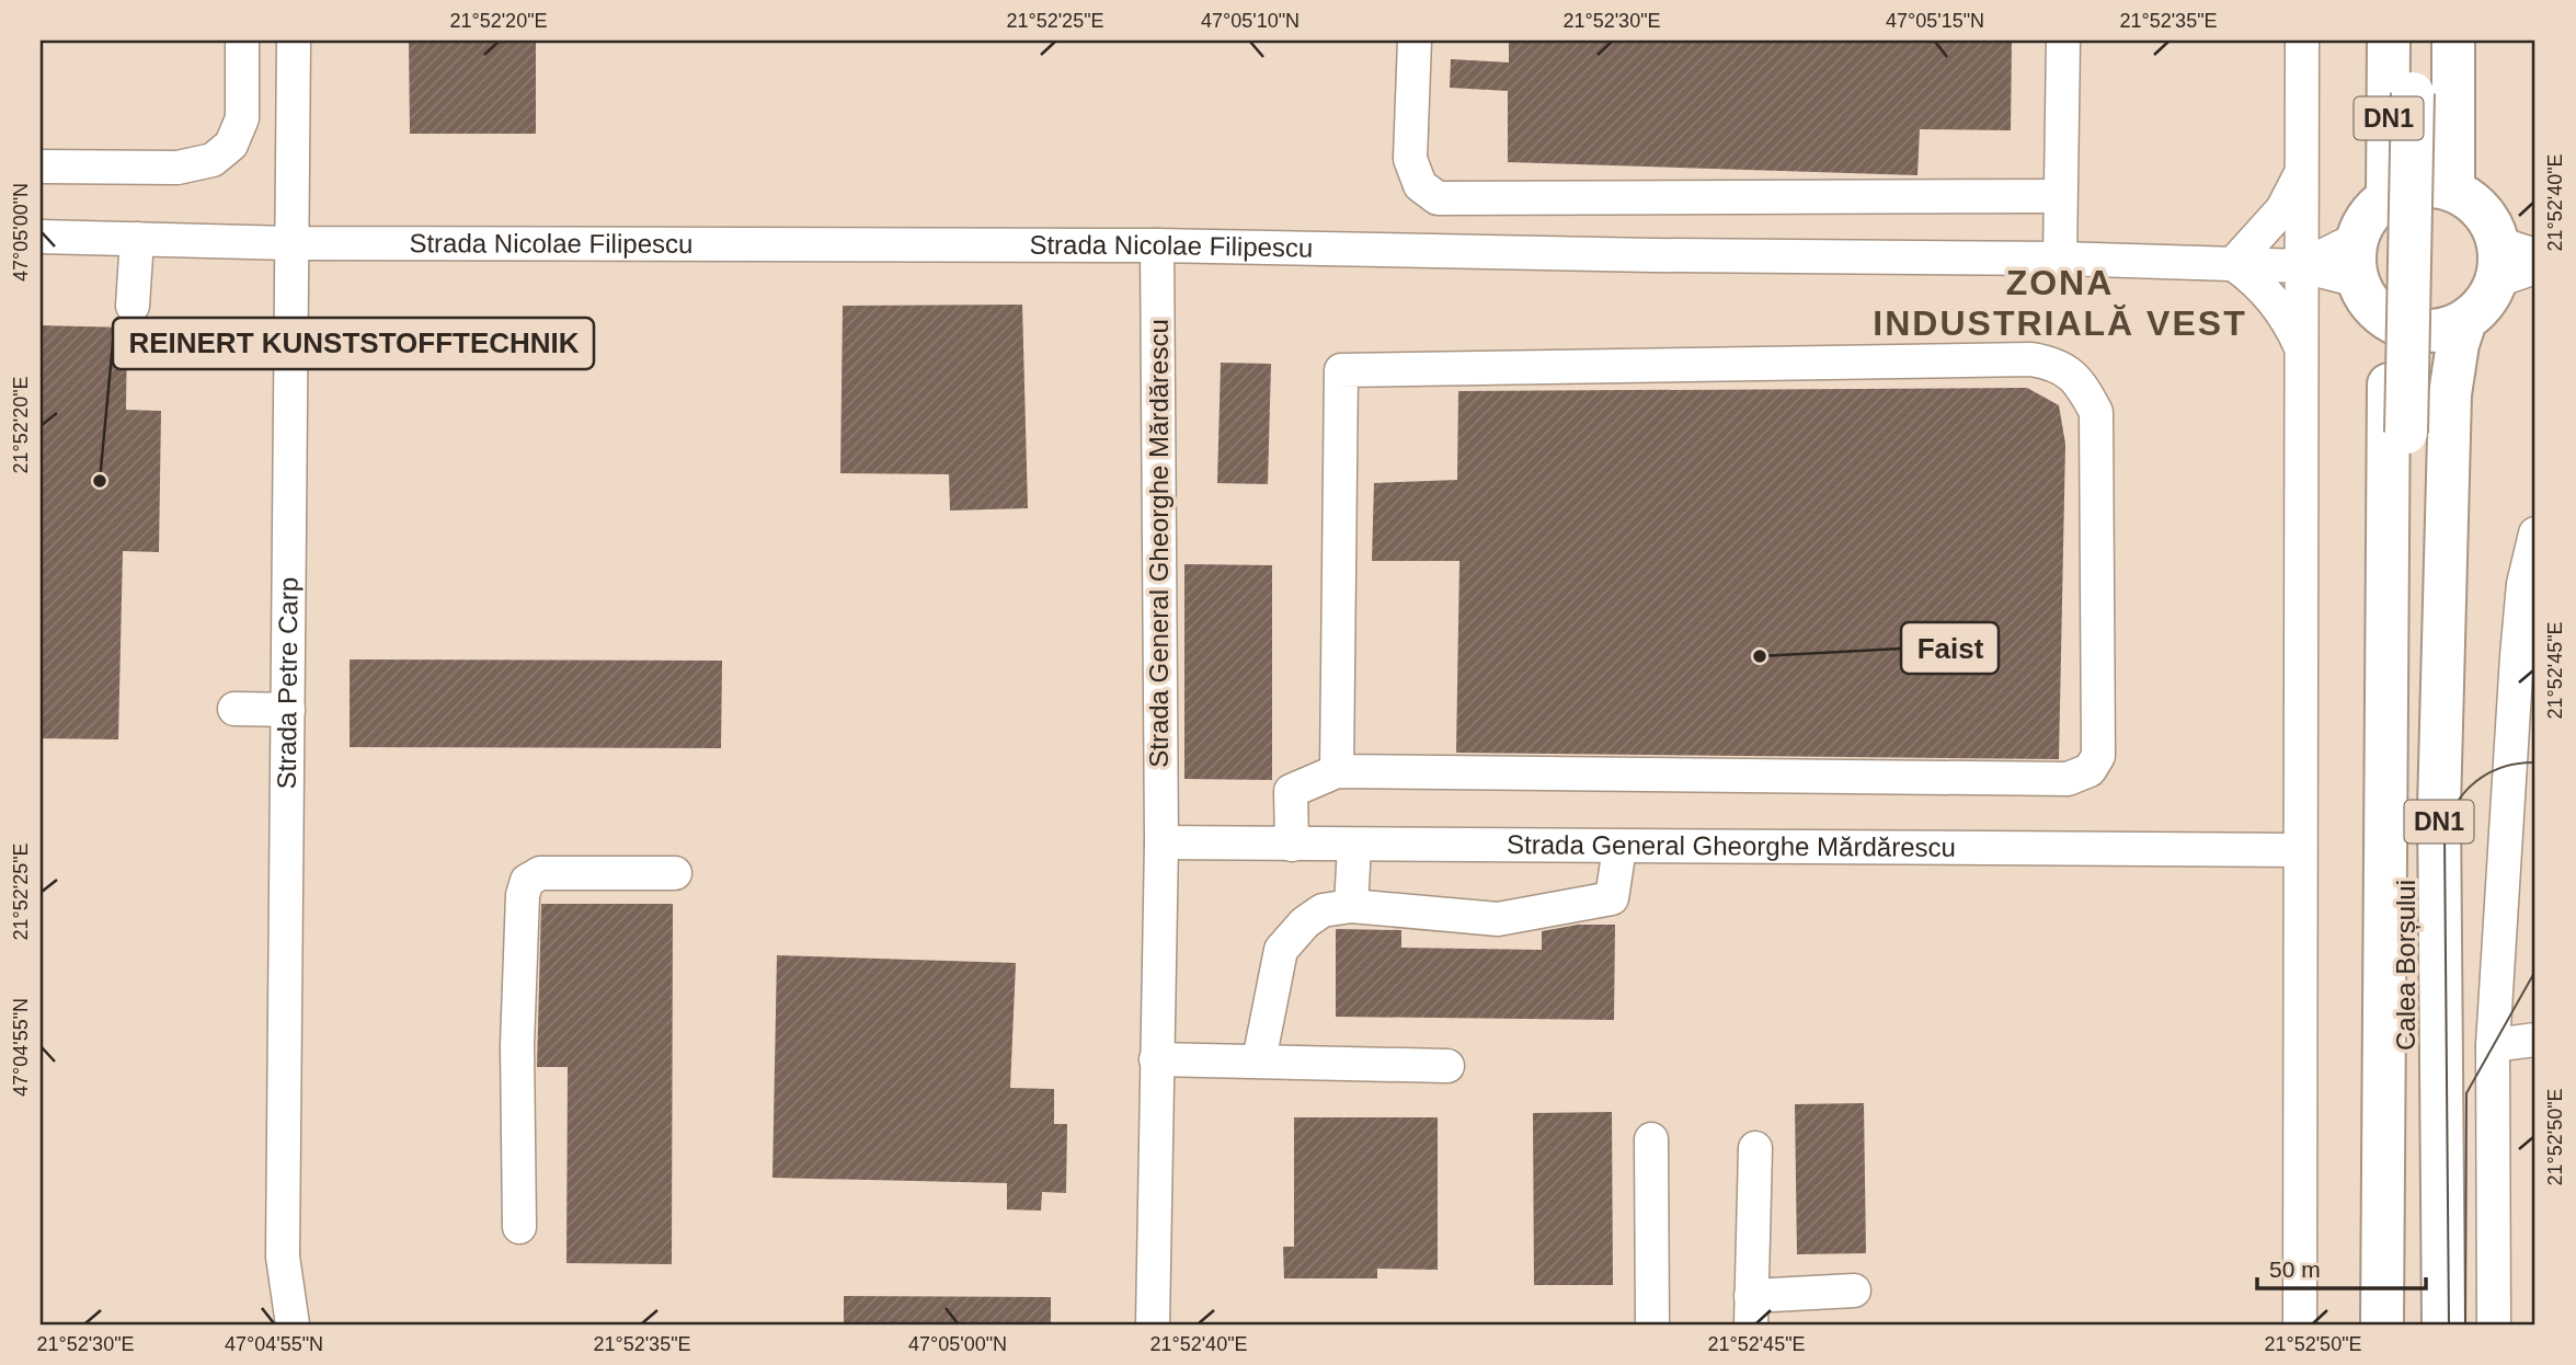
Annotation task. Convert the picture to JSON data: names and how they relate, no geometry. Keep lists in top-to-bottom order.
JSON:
{
  "streets": {
    "main road": ["DN1", "Calea Borșului"],
    "street": ["Strada Nicolae Filipescu", "Strada General Gheorghe Mărdărescu", "Strada Petre Carp"]
  },
  "crossings": [
    ["DN1", "Strada Nicolae Filipescu"],
    ["Strada Nicolae Filipescu", "Strada General Gheorghe Mărdărescu"],
    ["Strada Nicolae Filipescu", "Strada Petre Carp"]
  ],
  "districts": ["ZONA INDUSTRIALĂ VEST"],
  "places": ["REINERT KUNSTSTOFFTECHNIK", "Faist"],
  "scale_bar": "50 m",
  "coordinates": [
    "21°52'20\"E",
    "21°52'25\"E",
    "47°05'10\"N",
    "21°52'30\"E",
    "47°05'15\"N",
    "21°52'35\"E",
    "21°52'40\"E",
    "47°05'00\"N",
    "21°52'45\"E",
    "47°04'55\"N",
    "21°52'50\"E"
  ]
}
